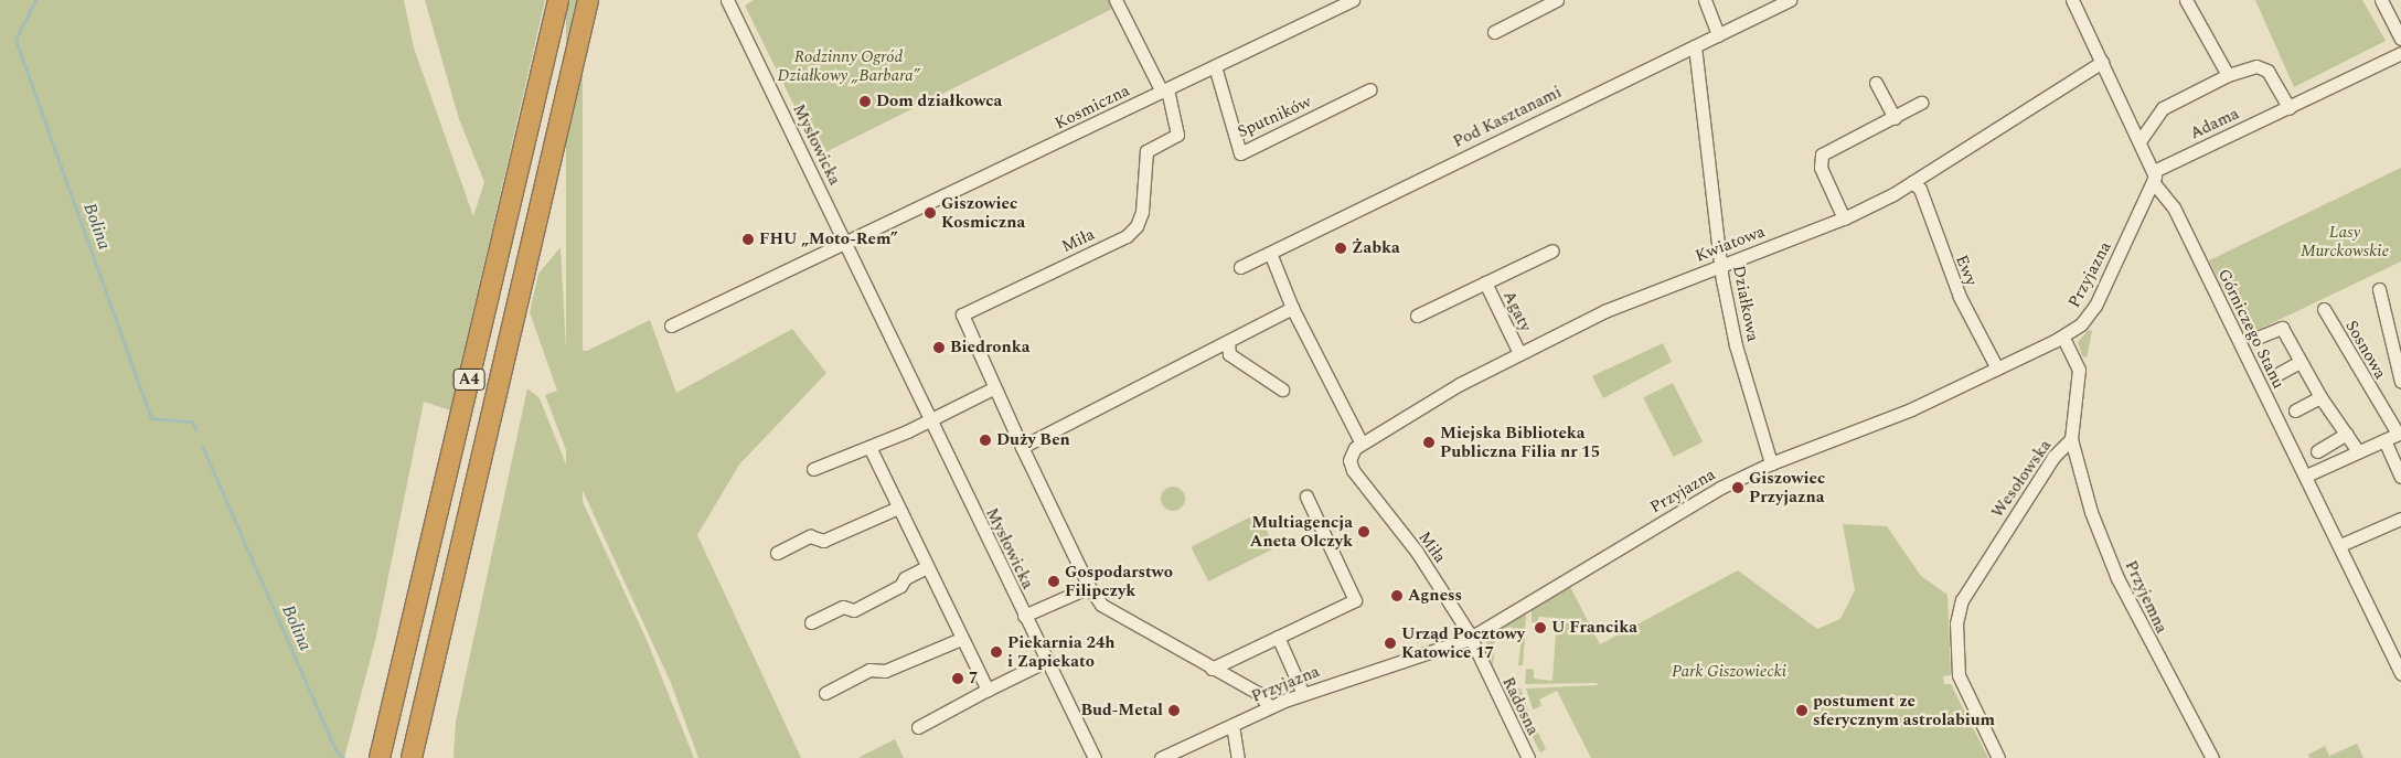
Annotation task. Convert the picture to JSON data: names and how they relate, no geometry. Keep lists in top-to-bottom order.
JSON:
{
  "streets": {
    "highway": ["A4"],
    "street": [
      "Kosmiczna",
      "Sputników",
      "Pod Kasztanami",
      "Adama",
      "Mysłowicka",
      "Miła",
      "Kwiatowa",
      "Ewy",
      "Przyjazna",
      "Działkowa",
      "Agaty",
      "Górniczego Stanu",
      "Sosnowa",
      "Wesołowska",
      "Przyjemna",
      "Radosna"
    ]
  },
  "crossings": [
    ["Kosmiczna", "Sputników"],
    ["Kosmiczna", "Mysłowicka"],
    ["Kosmiczna", "Miła"],
    ["Pod Kasztanami", "Działkowa"],
    ["Adama", "Przyjazna"],
    ["Adama", "Górniczego Stanu"],
    ["Miła", "Kwiatowa"],
    ["Miła", "Przyjazna"],
    ["Miła", "Radosna"],
    ["Kwiatowa", "Ewy"],
    ["Kwiatowa", "Działkowa"],
    ["Kwiatowa", "Agaty"],
    ["Kwiatowa", "Górniczego Stanu"],
    ["Ewy", "Przyjazna"],
    ["Przyjazna", "Działkowa"],
    ["Przyjazna", "Górniczego Stanu"],
    ["Przyjazna", "Wesołowska"],
    ["Przyjazna", "Radosna"],
    ["Górniczego Stanu", "Sosnowa"],
    ["Wesołowska", "Przyjemna"]
  ],
  "water": ["Bolina"],
  "parks": ["Rodzinny Ogród Działkowy „Barbara”", "Lasy Murckowskie", "Park Giszowiecki"],
  "places": [
    "Dom działkowca",
    "Giszowiec Kosmiczna",
    "FHU „Moto-Rem”",
    "Żabka",
    "Biedronka",
    "Duży Ben",
    "Miejska Biblioteka Publiczna Filia nr 15",
    "Giszowiec Przyjazna",
    "Multiagencja Aneta Olczyk",
    "Gospodarstwo Filipczyk",
    "Agness",
    "U Francika",
    "Urząd Pocztowy Katowice 17",
    "Piekarnia 24h i Zapiekato",
    "7",
    "Bud-Metal",
    "postument ze sferycznym astrolabium"
  ]
}
